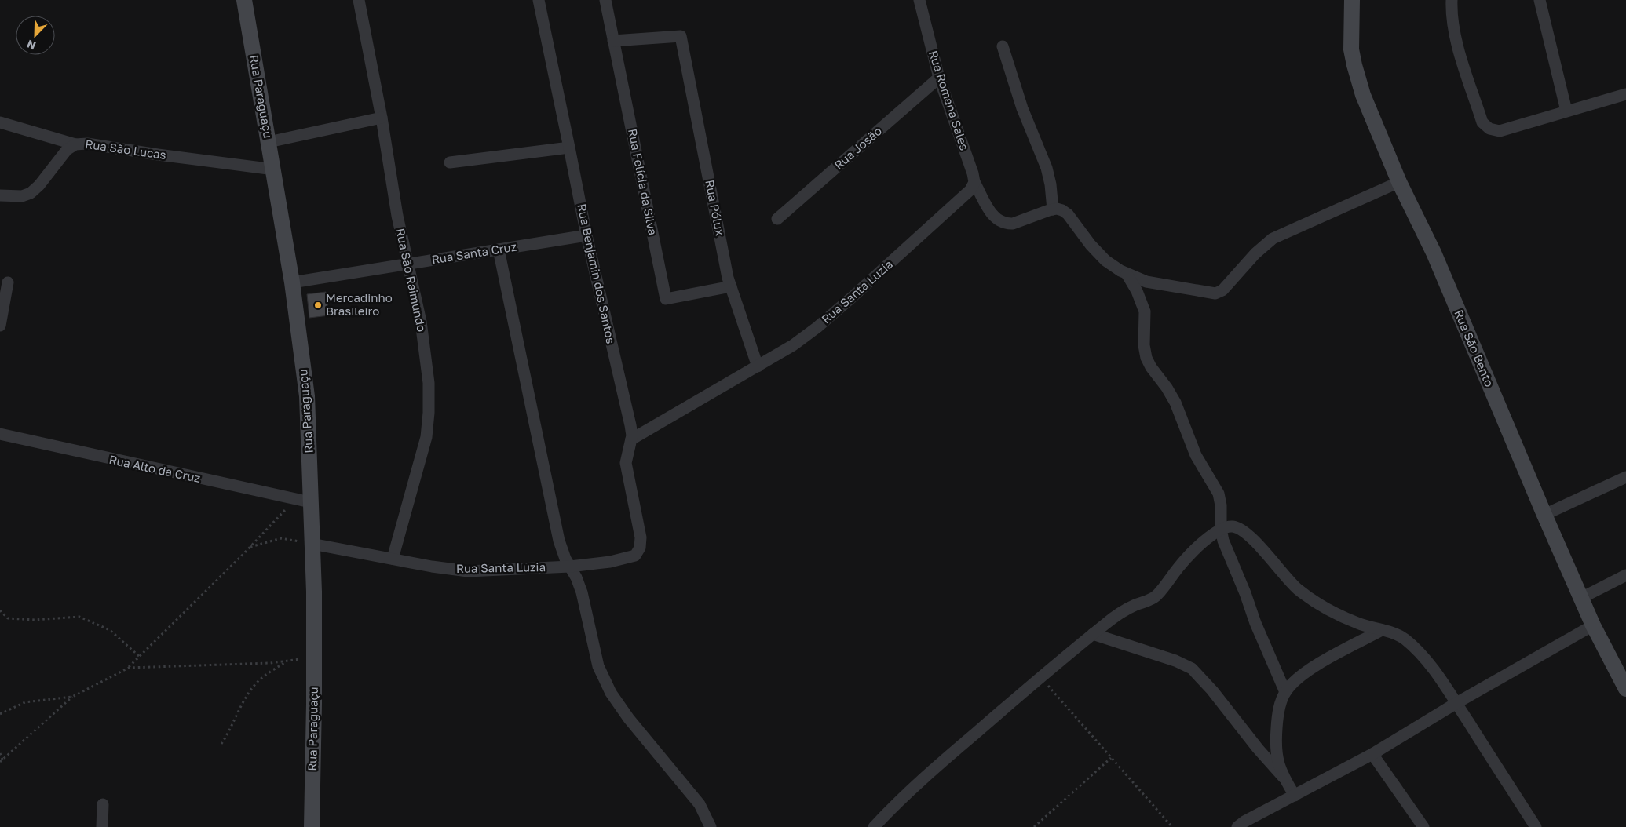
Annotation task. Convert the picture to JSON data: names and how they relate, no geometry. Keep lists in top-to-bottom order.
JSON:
{
  "streets": {
    "street": [
      "Rua Paraguaçu",
      "Rua Romana Sales",
      "Rua Josão",
      "Rua São Lucas",
      "Rua Felícia da Silva",
      "Rua Pólux",
      "Rua Santa Cruz",
      "Rua Benjamin dos Santos",
      "Rua São Raimundo",
      "Rua Santa Luzia",
      "Rua São Bento",
      "Rua Alto da Cruz"
    ]
  },
  "crossings": [
    ["Rua Paraguaçu", "Rua São Lucas"],
    ["Rua Paraguaçu", "Rua Santa Cruz"],
    ["Rua Paraguaçu", "Rua Santa Luzia"],
    ["Rua Paraguaçu", "Rua Alto da Cruz"],
    ["Rua Romana Sales", "Rua Josão"],
    ["Rua Romana Sales", "Rua Santa Luzia"],
    ["Rua Felícia da Silva", "Rua Pólux"],
    ["Rua Pólux", "Rua Santa Luzia"],
    ["Rua Santa Cruz", "Rua Benjamin dos Santos"],
    ["Rua Santa Cruz", "Rua São Raimundo"],
    ["Rua Benjamin dos Santos", "Rua Santa Luzia"],
    ["Rua São Raimundo", "Rua Santa Luzia"]
  ],
  "places": ["Mercadinho Brasileiro"],
  "north": "bottom left"
}
